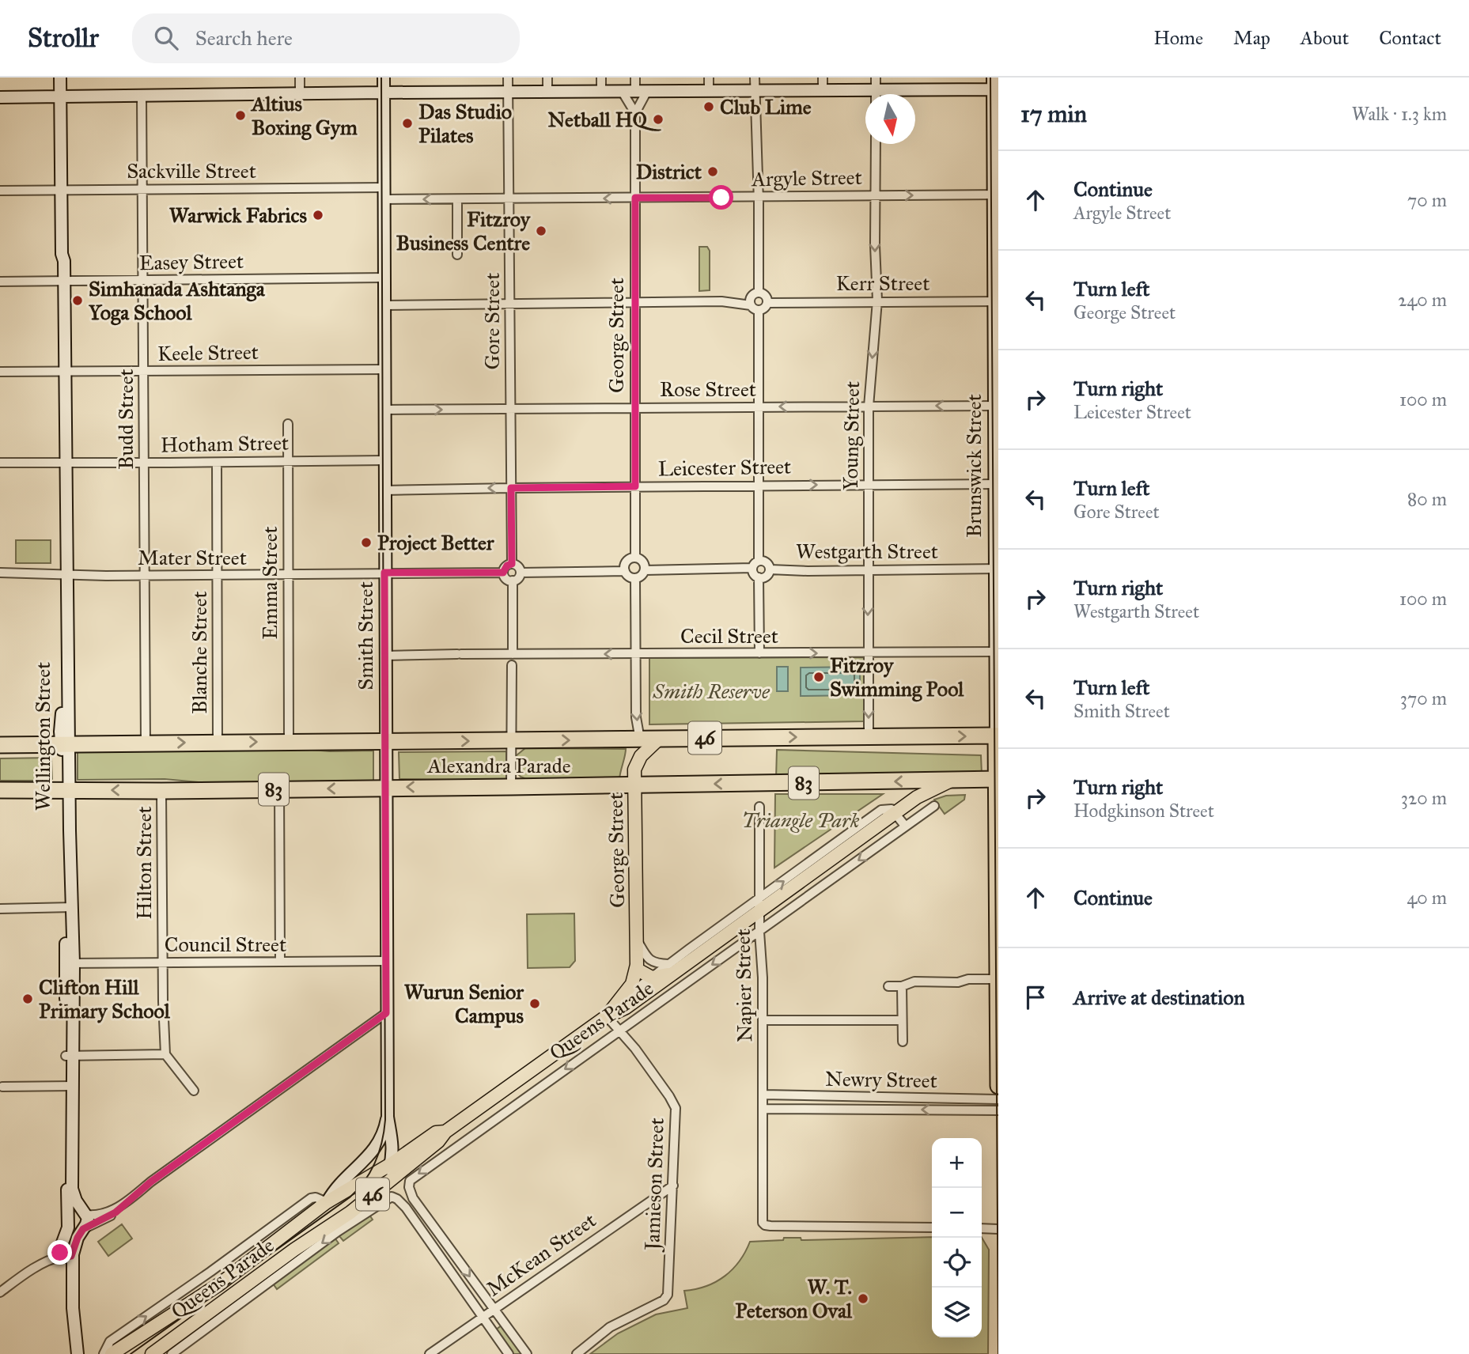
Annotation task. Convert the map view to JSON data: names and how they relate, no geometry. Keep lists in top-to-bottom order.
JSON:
{
  "streets": {
    "highway": [
      "Brunswick Street",
      "46",
      "Alexandra Parade",
      "83"
    ],
    "main road": ["George Street", "Queens Parade"],
    "street": [
      "Sackville Street",
      "Argyle Street",
      "Easey Street",
      "Kerr Street",
      "Gore Street",
      "Keele Street",
      "Rose Street",
      "Budd Street",
      "Young Street",
      "Hotham Street",
      "Leicester Street",
      "Westgarth Street",
      "Mater Street",
      "Emma Street",
      "Smith Street",
      "Cecil Street",
      "Blanche Street",
      "Wellington Street",
      "Hilton Street",
      "Council Street",
      "Napier Street",
      "Newry Street",
      "Jamieson Street",
      "McKean Street"
    ]
  },
  "crossings": [
    ["Sackville Street", "Argyle Street"],
    ["Sackville Street", "Budd Street"],
    ["Sackville Street", "Smith Street"],
    ["Sackville Street", "Wellington Street"],
    ["Argyle Street", "Gore Street"],
    ["Argyle Street", "George Street"],
    ["Argyle Street", "Young Street"],
    ["Argyle Street", "Brunswick Street"],
    ["Argyle Street", "Smith Street"],
    ["Easey Street", "Budd Street"],
    ["Easey Street", "Smith Street"],
    ["Easey Street", "Wellington Street"],
    ["Kerr Street", "Young Street"],
    ["Kerr Street", "Brunswick Street"],
    ["Gore Street", "Rose Street"],
    ["Gore Street", "Leicester Street"],
    ["George Street", "Rose Street"],
    ["George Street", "Leicester Street"],
    ["George Street", "Alexandra Parade"],
    ["George Street", "Queens Parade"],
    ["Keele Street", "Budd Street"],
    ["Keele Street", "Smith Street"],
    ["Keele Street", "Wellington Street"],
    ["Rose Street", "Young Street"],
    ["Rose Street", "Brunswick Street"],
    ["Rose Street", "Smith Street"],
    ["Budd Street", "Hotham Street"],
    ["Budd Street", "Mater Street"],
    ["Budd Street", "Alexandra Parade"],
    ["Young Street", "Leicester Street"],
    ["Young Street", "Westgarth Street"],
    ["Young Street", "Cecil Street"],
    ["Young Street", "Alexandra Parade"],
    ["Hotham Street", "Emma Street"],
    ["Hotham Street", "Smith Street"],
    ["Hotham Street", "Blanche Street"],
    ["Hotham Street", "Wellington Street"],
    ["Brunswick Street", "Leicester Street"],
    ["Brunswick Street", "Westgarth Street"],
    ["Brunswick Street", "Cecil Street"],
    ["Brunswick Street", "Alexandra Parade"],
    ["Leicester Street", "Smith Street"],
    ["Mater Street", "Emma Street"],
    ["Mater Street", "Smith Street"],
    ["Mater Street", "Blanche Street"],
    ["Mater Street", "Wellington Street"],
    ["Emma Street", "Alexandra Parade"],
    ["Smith Street", "Cecil Street"],
    ["Smith Street", "Alexandra Parade"],
    ["Smith Street", "Council Street"],
    ["Smith Street", "Queens Parade"],
    ["Blanche Street", "Alexandra Parade"],
    ["Wellington Street", "Alexandra Parade"],
    ["Wellington Street", "Council Street"],
    ["Alexandra Parade", "Hilton Street"],
    ["Alexandra Parade", "Queens Parade"],
    ["Hilton Street", "Council Street"],
    ["Napier Street", "Queens Parade"],
    ["Napier Street", "Newry Street"],
    ["Queens Parade", "Jamieson Street"],
    ["Jamieson Street", "McKean Street"]
  ],
  "one_way": ["Young Street"],
  "parks": ["Smith Reserve", "Triangle Park"],
  "places": [
    "Club Lime",
    "Altius Boxing Gym",
    "Netball HQ",
    "Das Studio Pilates",
    "District",
    "Warwick Fabrics",
    "Fitzroy Business Centre",
    "Simhanada Ashtanga Yoga School",
    "Project Better",
    "Fitzroy Swimming Pool",
    "Clifton Hill Primary School",
    "Wurun Senior Campus",
    "W. T. Peterson Oval"
  ],
  "north": "bottom",
  "page": {
    "header": "Strollr",
    "search": "Search here",
    "nav": [
      "Home",
      "Map",
      "About",
      "Contact"
    ],
    "heading": ["17 min", "Walk · 1.3 km"],
    "list": [
      ["Continue", "Argyle Street", "70 m"],
      ["Turn left", "George Street", "240 m"],
      ["Turn right", "Leicester Street", "100 m"],
      ["Turn left", "Gore Street", "80 m"],
      ["Turn right", "Westgarth Street", "100 m"],
      ["Turn left", "Smith Street", "370 m"],
      ["Turn right", "Hodgkinson Street", "320 m"],
      ["Continue", "40 m"],
      "Arrive at destination"
    ],
    "map_buttons": ["+", "−"]
  }
}
